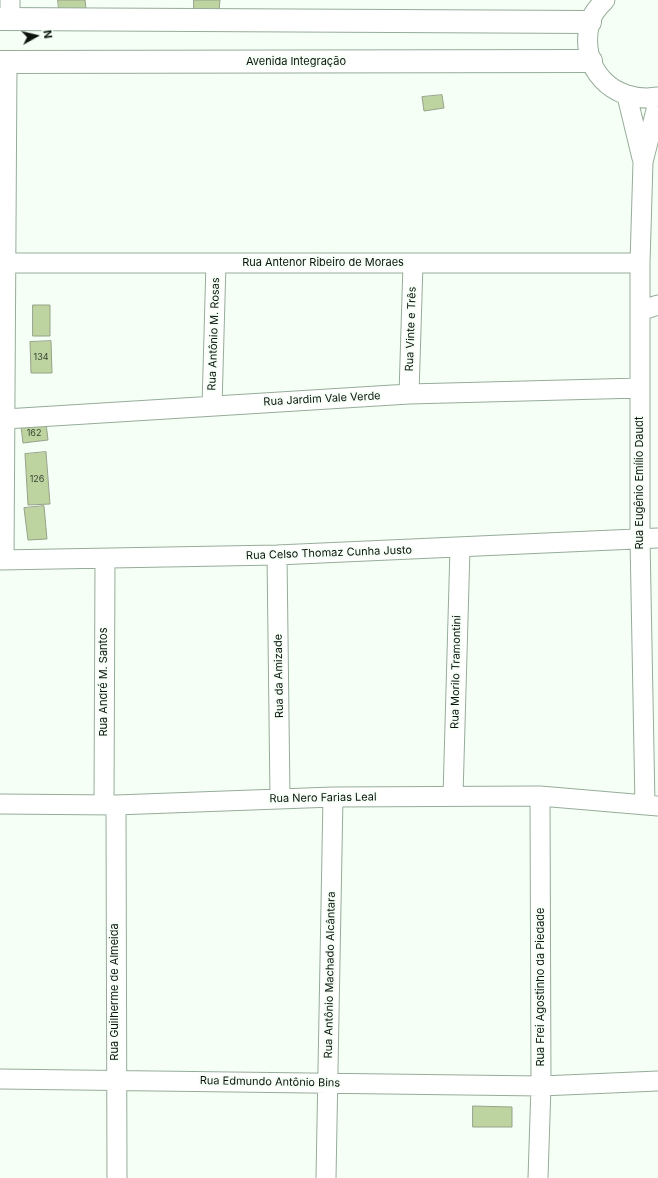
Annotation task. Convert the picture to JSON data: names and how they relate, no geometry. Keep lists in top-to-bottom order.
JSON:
{
  "streets": {
    "main road": ["Avenida Integração"],
    "street": [
      "Rua Antenor Ribeiro de Moraes",
      "Rua Vinte e Três",
      "Rua Antônio M. Rosas",
      "Rua Jardim Vale Verde",
      "Rua Eugênio Emílio Daudt",
      "Rua Celso Thomaz Cunha Justo",
      "Rua Morilo Tramontini",
      "Rua da Amizade",
      "Rua André M. Santos",
      "Rua Nero Farias Leal",
      "Rua Antônio Machado Alcântara",
      "Rua Frei Agostinho da Piedade",
      "Rua Guilherme de Almeida",
      "Rua Edmundo Antônio Bins"
    ]
  },
  "crossings": [
    ["Rua Antenor Ribeiro de Moraes", "Rua Vinte e Três"],
    ["Rua Antenor Ribeiro de Moraes", "Rua Antônio M. Rosas"],
    ["Rua Antenor Ribeiro de Moraes", "Rua Eugênio Emílio Daudt"],
    ["Rua Vinte e Três", "Rua Jardim Vale Verde"],
    ["Rua Antônio M. Rosas", "Rua Jardim Vale Verde"],
    ["Rua Jardim Vale Verde", "Rua Eugênio Emílio Daudt"],
    ["Rua Eugênio Emílio Daudt", "Rua Celso Thomaz Cunha Justo"],
    ["Rua Eugênio Emílio Daudt", "Rua Nero Farias Leal"],
    ["Rua Celso Thomaz Cunha Justo", "Rua Morilo Tramontini"],
    ["Rua Celso Thomaz Cunha Justo", "Rua da Amizade"],
    ["Rua Celso Thomaz Cunha Justo", "Rua André M. Santos"],
    ["Rua Morilo Tramontini", "Rua Nero Farias Leal"],
    ["Rua da Amizade", "Rua Nero Farias Leal"],
    ["Rua André M. Santos", "Rua Nero Farias Leal"],
    ["Rua André M. Santos", "Rua Guilherme de Almeida"],
    ["Rua Nero Farias Leal", "Rua Antônio Machado Alcântara"],
    ["Rua Nero Farias Leal", "Rua Frei Agostinho da Piedade"],
    ["Rua Nero Farias Leal", "Rua Guilherme de Almeida"],
    ["Rua Antônio Machado Alcântara", "Rua Edmundo Antônio Bins"],
    ["Rua Frei Agostinho da Piedade", "Rua Edmundo Antônio Bins"],
    ["Rua Guilherme de Almeida", "Rua Edmundo Antônio Bins"]
  ],
  "house_numbers": ["134", "162", "126"],
  "north": "right"
}
